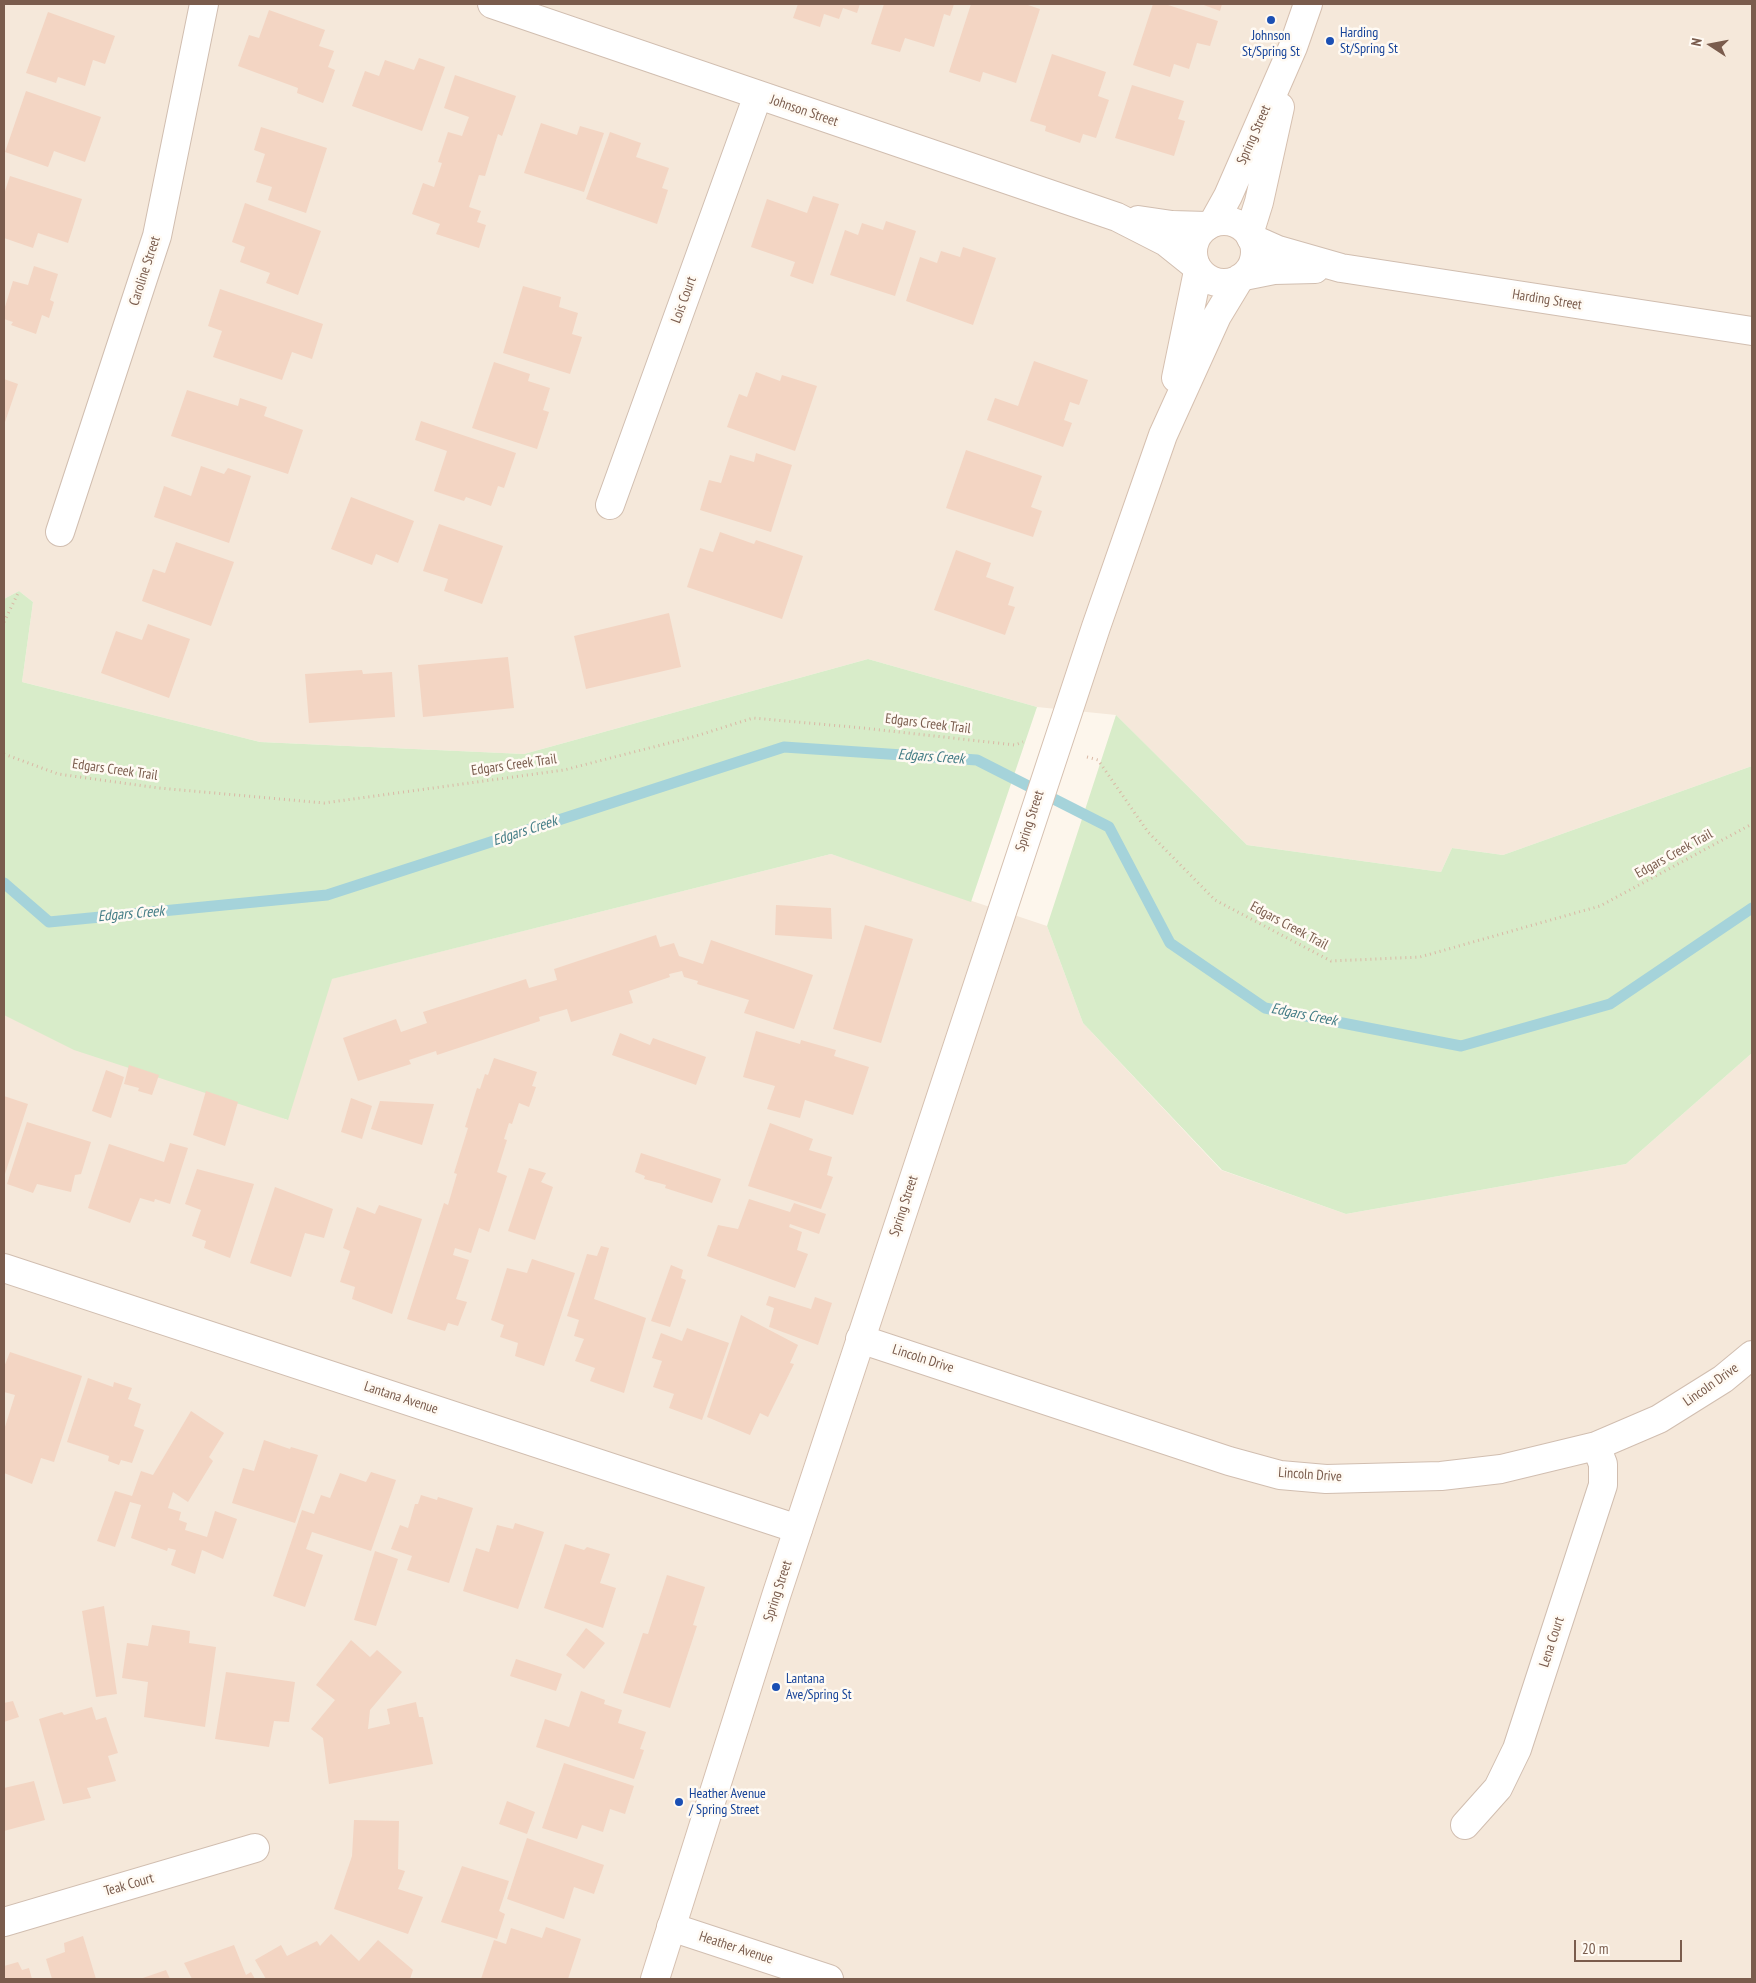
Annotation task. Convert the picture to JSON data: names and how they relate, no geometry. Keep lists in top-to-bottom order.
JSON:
{
  "streets": {
    "street": [
      "Johnson Street",
      "Spring Street",
      "Caroline Street",
      "Lois Court",
      "Harding Street",
      "Lincoln Drive",
      "Lantana Avenue",
      "Lena Court",
      "Teak Court",
      "Heather Avenue"
    ],
    "path": ["Edgars Creek Trail"]
  },
  "crossings": [
    ["Johnson Street", "Spring Street"],
    ["Johnson Street", "Lois Court"],
    ["Johnson Street", "Harding Street"],
    ["Spring Street", "Harding Street"],
    ["Spring Street", "Edgars Creek Trail"],
    ["Spring Street", "Lincoln Drive"],
    ["Spring Street", "Lantana Avenue"],
    ["Spring Street", "Heather Avenue"],
    ["Lincoln Drive", "Lena Court"]
  ],
  "water": ["Edgars Creek"],
  "places": [
    "Johnson St/Spring St",
    "Harding St/Spring St",
    "Lantana Ave/Spring St",
    "Heather Avenue / Spring Street"
  ],
  "scale_bar": "20 m",
  "north": "left"
}
